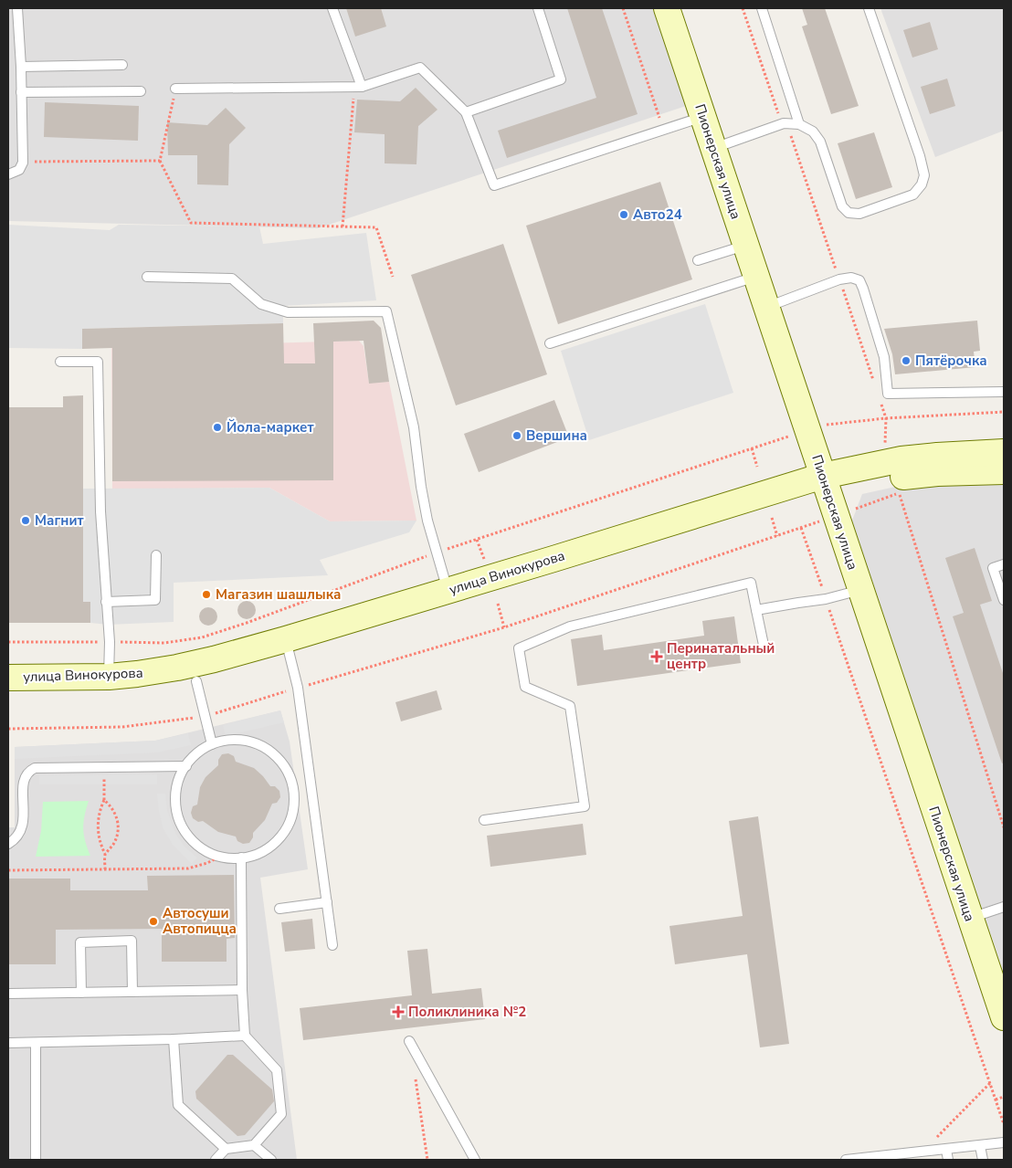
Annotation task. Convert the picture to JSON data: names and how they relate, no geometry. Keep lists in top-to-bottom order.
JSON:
{
  "streets": {
    "main road": ["Пионерская улица", "улица Винокурова"]
  },
  "crossings": [
    ["Пионерская улица", "улица Винокурова"]
  ],
  "places": {
    "other": [
      "Авто24",
      "Пятёрочка",
      "Йола-маркет",
      "Вершина",
      "Магнит",
      "Магазин шашлыка",
      "Автосуши Автопицца"
    ],
    "health": ["Перинатальный центр", "Поликлиника №2"]
  }
}
